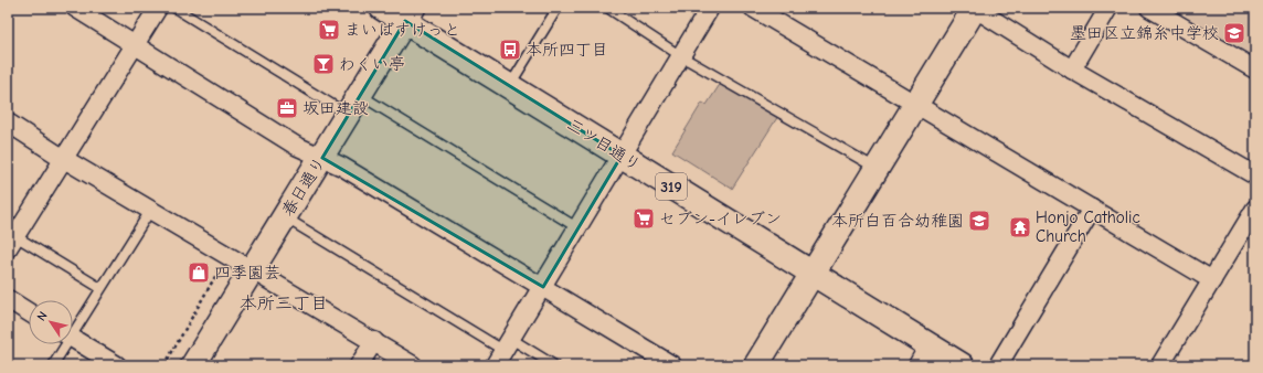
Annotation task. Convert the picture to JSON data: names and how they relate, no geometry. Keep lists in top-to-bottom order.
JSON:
{
  "streets": {
    "street": ["三ツ目通り", "春日通り", "319"]
  },
  "crossings": [
    ["三ツ目通り", "春日通り"]
  ],
  "districts": ["本所三丁目"],
  "places": {
    "supermarket": ["まいばすけっと", "セブン-イレブン"],
    "school or university": ["墨田区立錦糸中学校", "本所白百合幼稚園"],
    "bus stop": ["本所四丁目"],
    "bar": ["わくい亭"],
    "office": ["坂田建設"],
    "temple": ["Honjo Catholic Church"],
    "shop": ["四季園芸"]
  },
  "north": "top left"
}
